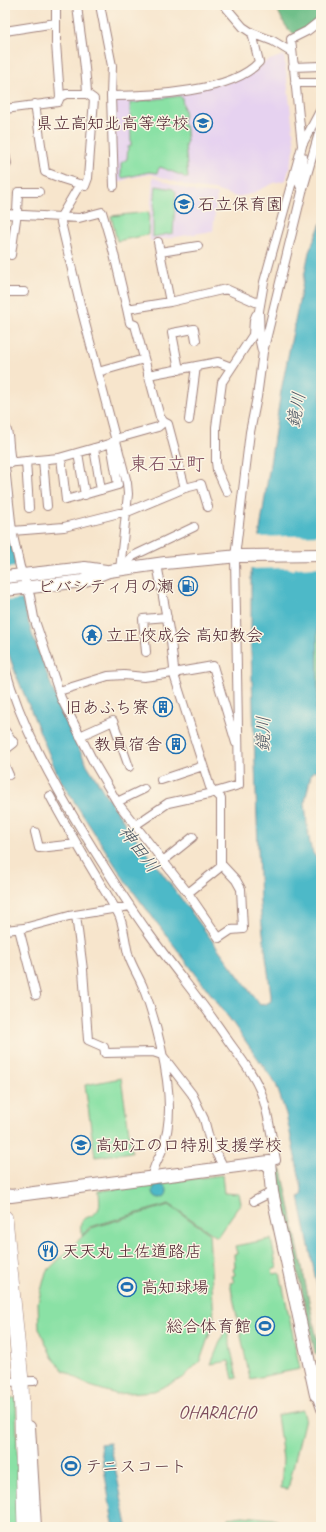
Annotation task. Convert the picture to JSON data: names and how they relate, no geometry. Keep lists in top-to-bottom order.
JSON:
{
  "districts": ["東石立町", "OHARACHO"],
  "water": ["鏡川", "神田川"],
  "places": {
    "school or university": ["県立高知北高等学校", "石立保育園", "高知江の口特別支援学校"],
    "fuel station": ["ビバシティ月の瀬"],
    "temple": ["立正佼成会 高知教会"],
    "building": ["旧あふち寮", "教員宿舎"],
    "restaurant": ["天天丸 土佐道路店"],
    "sports": ["高知球場", "総合体育館", "テニスコート"]
  }
}
